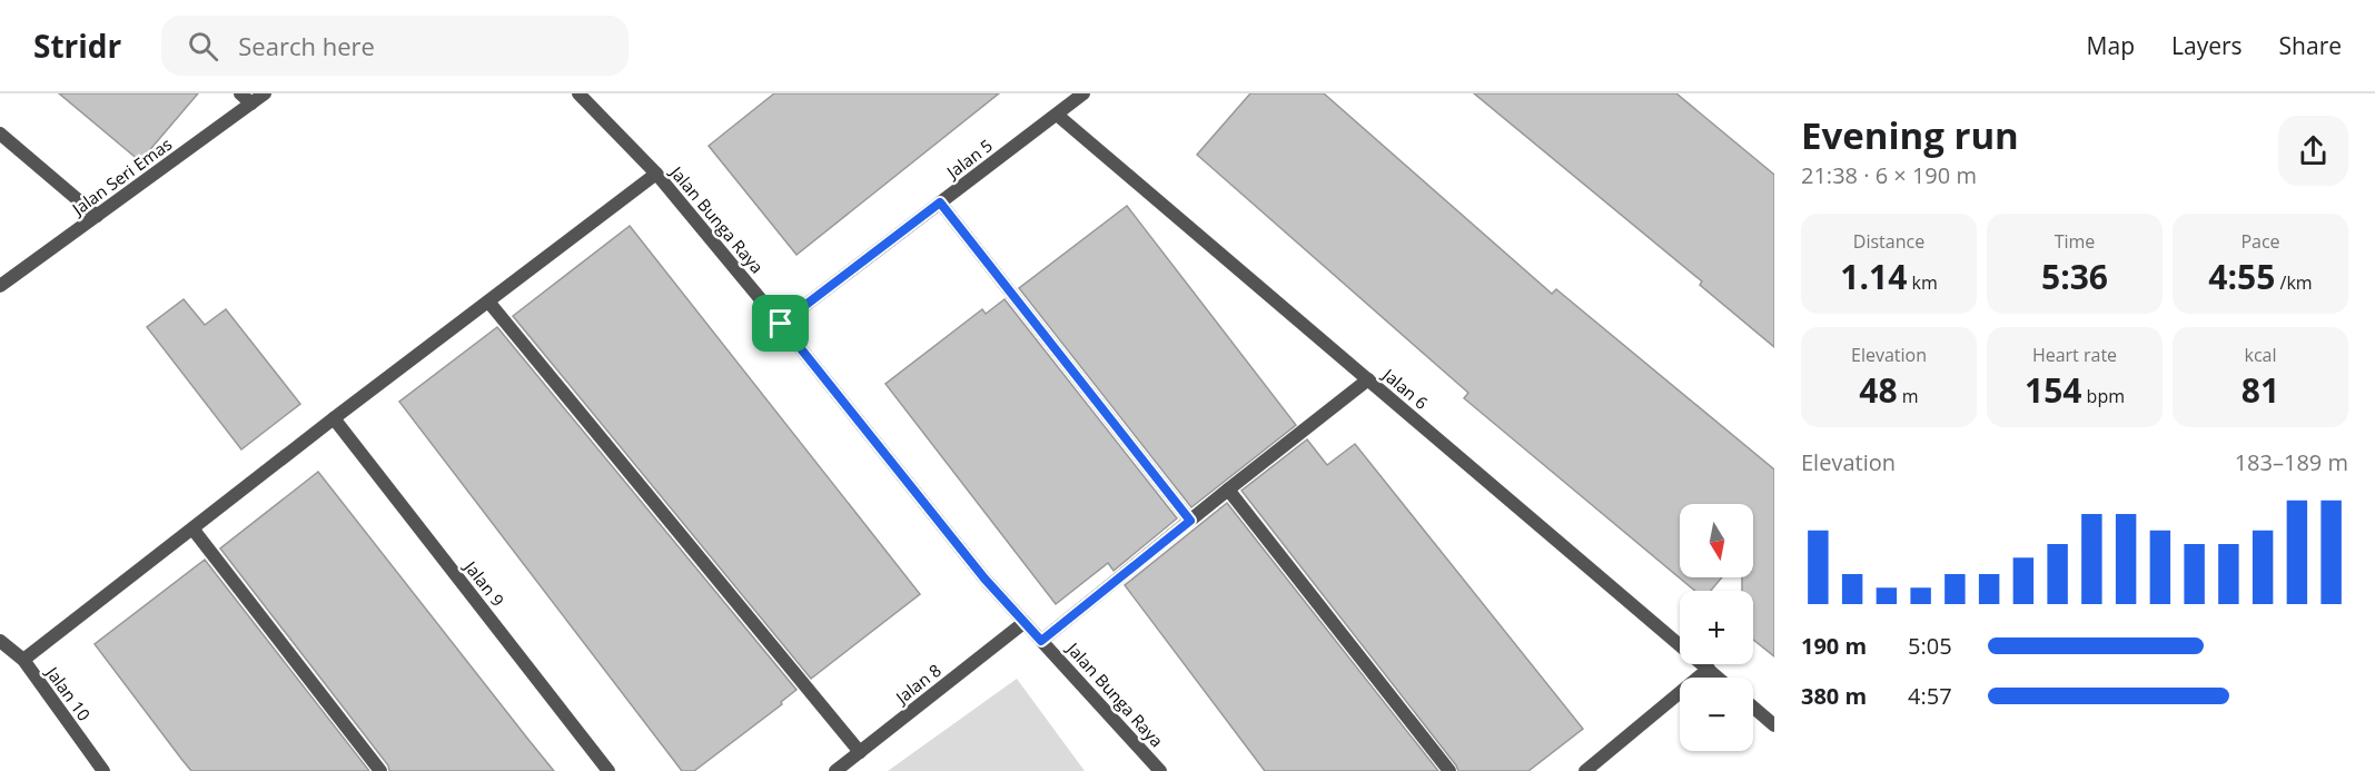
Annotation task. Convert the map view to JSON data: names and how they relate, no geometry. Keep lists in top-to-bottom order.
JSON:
{
  "streets": {
    "street": [
      "Jalan 5",
      "Jalan Seri Emas",
      "Jalan Bunga Raya",
      "Jalan 6",
      "Jalan 9",
      "Jalan 8",
      "Jalan 10"
    ]
  },
  "crossings": [
    ["Jalan 5", "Jalan Bunga Raya"],
    ["Jalan 5", "Jalan 6"],
    ["Jalan Bunga Raya", "Jalan 8"]
  ],
  "north": "bottom",
  "page": {
    "header": "Stridr",
    "search": "Search here",
    "nav": ["Map", "Layers", "Share"],
    "heading": ["Evening run", "21:38 · 6 × 190 m"],
    "stats": [
      ["Distance", "1.14 km"],
      ["Time", "5:36"],
      ["Pace", "4:55 /km"],
      ["Elevation", "48 m"],
      ["Heart rate", "154 bpm"],
      ["kcal", "81"]
    ],
    "chart": ["Elevation", "183–189 m"],
    "map_buttons": ["+", "−"],
    "list": [
      {
        "name": "190 m",
        "note": "5:05"
      },
      {
        "name": "380 m",
        "note": "4:57"
      }
    ]
  }
}
